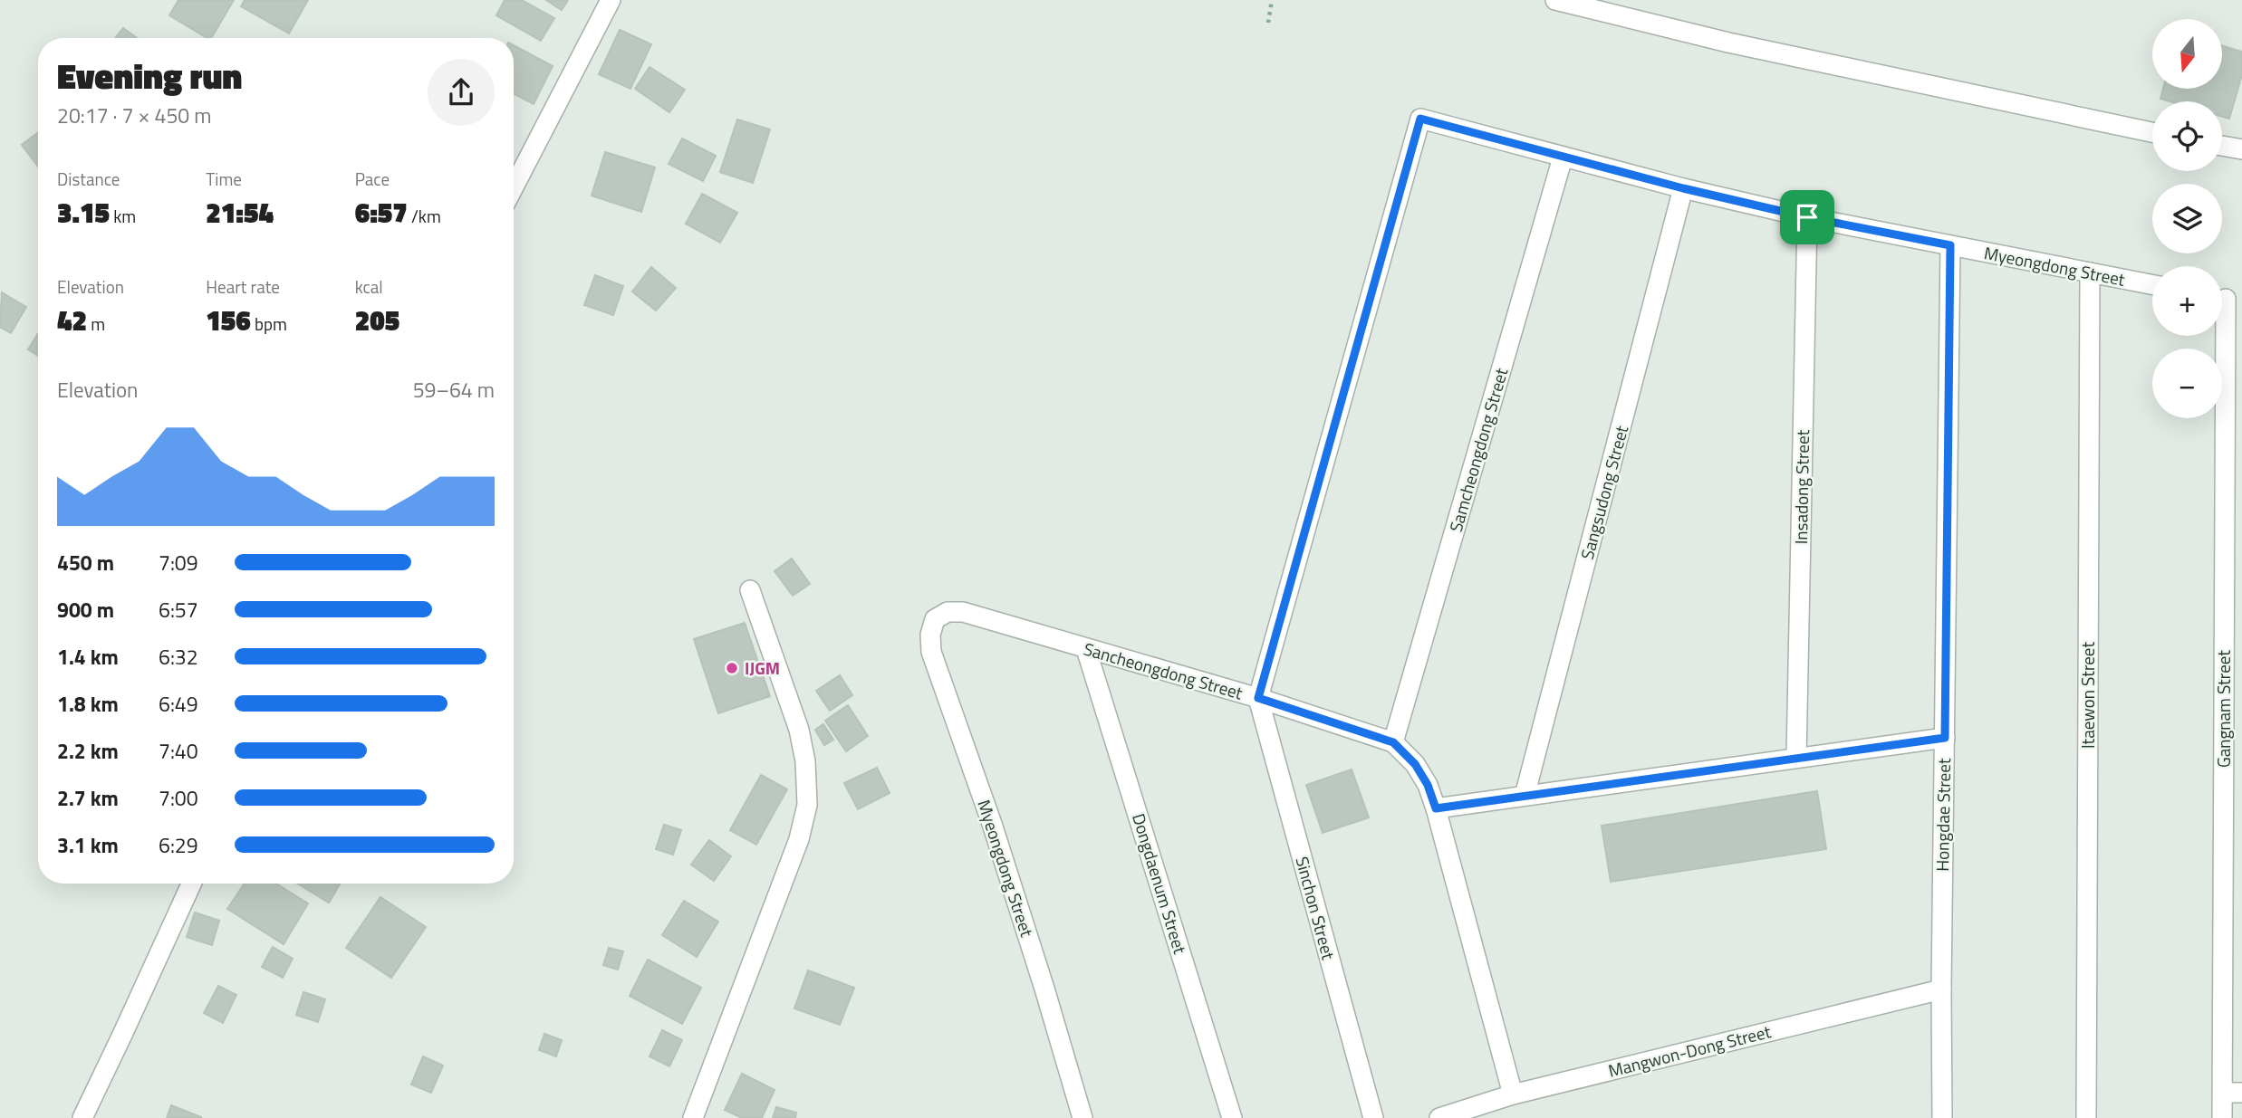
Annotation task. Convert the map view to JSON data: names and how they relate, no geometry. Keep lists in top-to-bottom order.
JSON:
{
  "streets": {
    "street": [
      "Myeongdong Street",
      "Samcheongdong Street",
      "Insadong Street",
      "Sangsudong Street",
      "Sancheongdong Street",
      "Itaewon Street",
      "Gangnam Street",
      "Hongdae Street",
      "Dongdaenum Street",
      "Sinchon Street",
      "Mangwon-Dong Street"
    ]
  },
  "crossings": [
    ["Myeongdong Street", "Samcheongdong Street"],
    ["Myeongdong Street", "Insadong Street"],
    ["Myeongdong Street", "Sangsudong Street"],
    ["Myeongdong Street", "Sancheongdong Street"],
    ["Myeongdong Street", "Itaewon Street"],
    ["Myeongdong Street", "Hongdae Street"],
    ["Myeongdong Street", "Sinchon Street"],
    ["Samcheongdong Street", "Sancheongdong Street"],
    ["Sancheongdong Street", "Dongdaenum Street"],
    ["Sancheongdong Street", "Sinchon Street"],
    ["Sancheongdong Street", "Mangwon-Dong Street"],
    ["Hongdae Street", "Mangwon-Dong Street"]
  ],
  "places": ["IJGM"],
  "north": "bottom",
  "page": {
    "map_buttons": ["+", "−"],
    "heading": ["Evening run", "20:17 · 7 × 450 m"],
    "stats": [
      ["Distance", "3.15 km"],
      ["Time", "21:54"],
      ["Pace", "6:57 /km"],
      ["Elevation", "42 m"],
      ["Heart rate", "156 bpm"],
      ["kcal", "205"]
    ],
    "chart": ["Elevation", "59–64 m"],
    "list": [
      {
        "name": "450 m",
        "note": "7:09"
      },
      {
        "name": "900 m",
        "note": "6:57"
      },
      {
        "name": "1.4 km",
        "note": "6:32"
      },
      {
        "name": "1.8 km",
        "note": "6:49"
      },
      {
        "name": "2.2 km",
        "note": "7:40"
      },
      {
        "name": "2.7 km",
        "note": "7:00"
      },
      {
        "name": "3.1 km",
        "note": "6:29"
      }
    ]
  }
}
